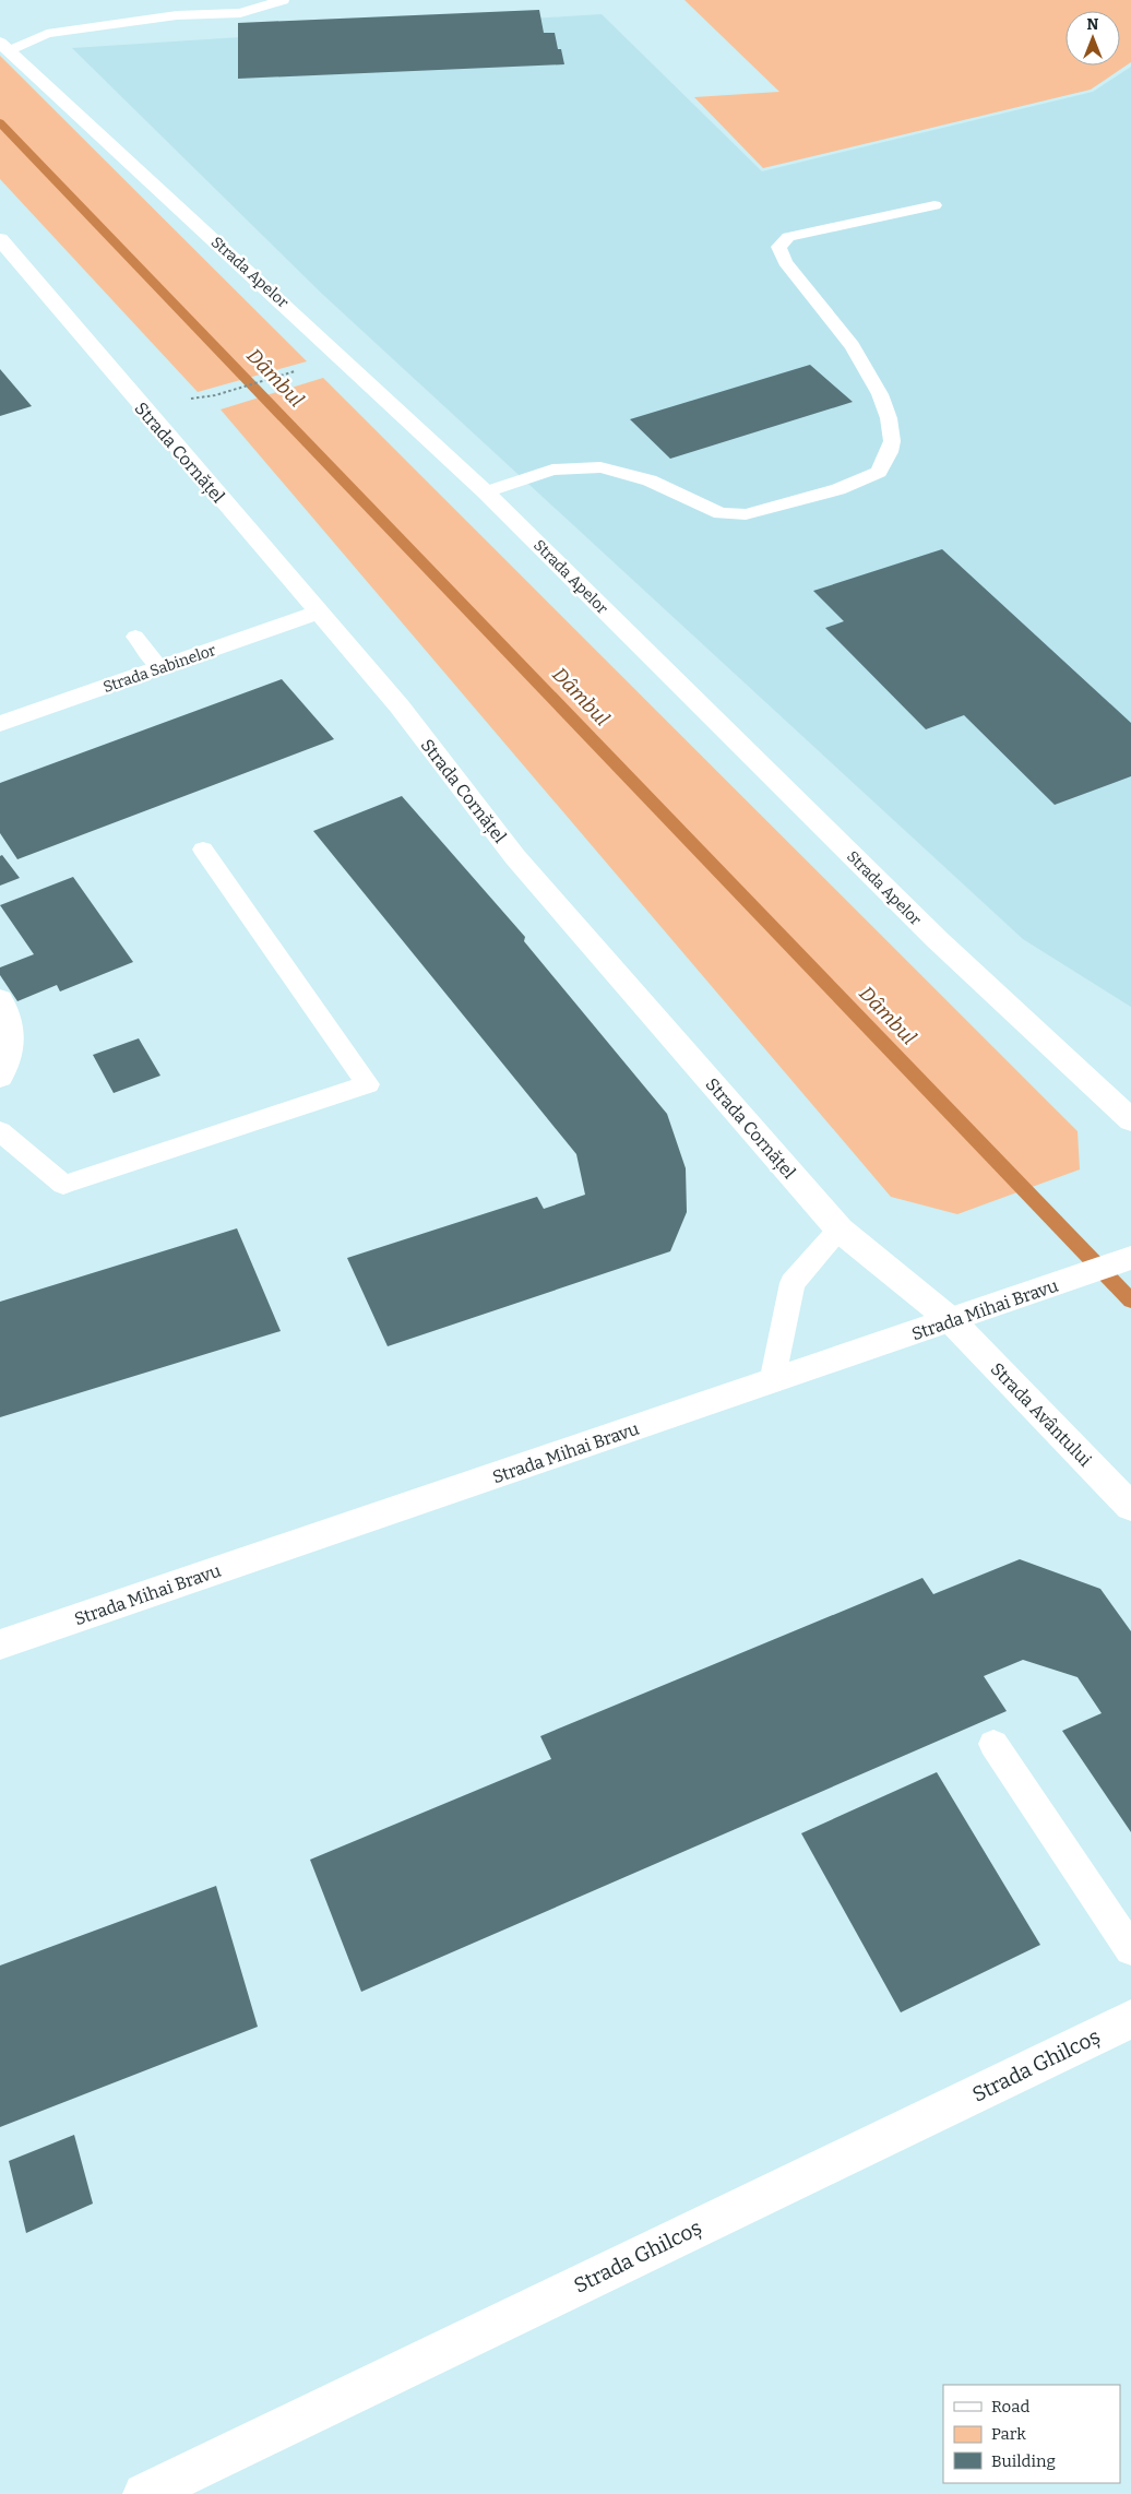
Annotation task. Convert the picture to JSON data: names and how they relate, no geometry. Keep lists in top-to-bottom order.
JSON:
{
  "streets": {
    "street": [
      "Strada Apelor",
      "Strada Cornățel",
      "Strada Sabinelor",
      "Strada Mihai Bravu",
      "Strada Avântului",
      "Strada Ghilcoș"
    ]
  },
  "crossings": [
    ["Strada Cornățel", "Strada Sabinelor"],
    ["Strada Cornățel", "Strada Mihai Bravu"],
    ["Strada Cornățel", "Strada Avântului"],
    ["Strada Mihai Bravu", "Strada Avântului"]
  ],
  "water": ["Dâmbul"],
  "legend": ["Road", "Park", "Building"],
  "north": "top"
}
